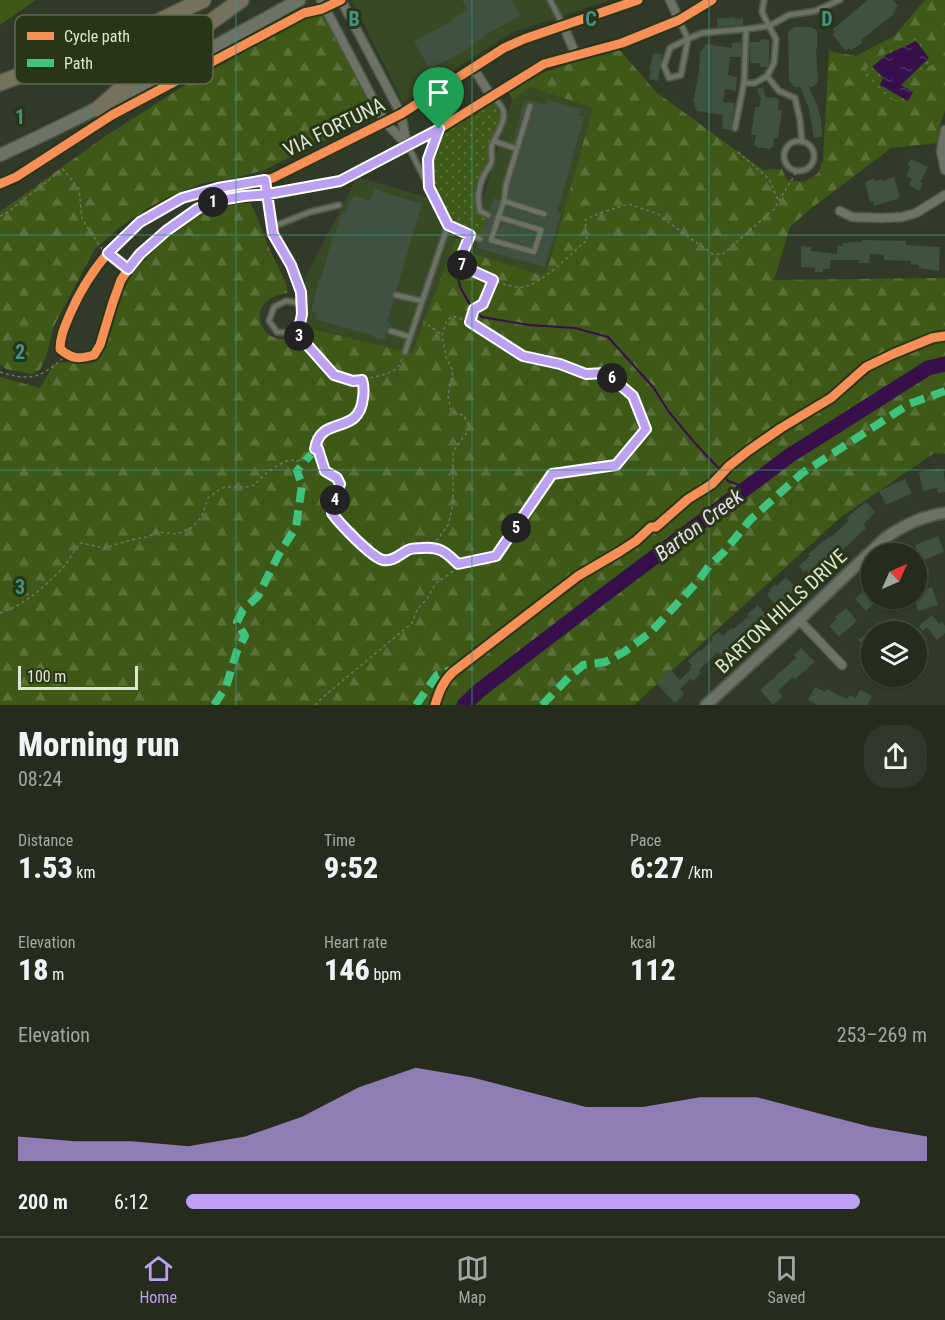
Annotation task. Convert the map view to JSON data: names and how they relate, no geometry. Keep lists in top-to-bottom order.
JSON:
{
  "streets": {
    "street": ["VIA FORTUNA", "BARTON HILLS DRIVE"]
  },
  "water": ["Barton Creek"],
  "legend": ["Cycle path", "Path"],
  "scale_bar": "100 m",
  "north": "top right",
  "page": {
    "pins": [
      "1",
      "7",
      "3",
      "6",
      "4",
      "5"
    ],
    "scale": "100 m",
    "heading": ["Morning run", "08:24"],
    "stats": [
      ["Distance", "1.53 km"],
      ["Time", "9:52"],
      ["Pace", "6:27 /km"],
      ["Elevation", "18 m"],
      ["Heart rate", "146 bpm"],
      ["kcal", "112"]
    ],
    "chart": ["Elevation", "253–269 m"],
    "list": [
      {
        "name": "200 m",
        "note": "6:12"
      }
    ],
    "tabs": ["Home", "Map", "Saved"]
  },
  "grid": {
    "columns": ["B", "C", "D"],
    "rows": ["1", "2", "3"]
  }
}
